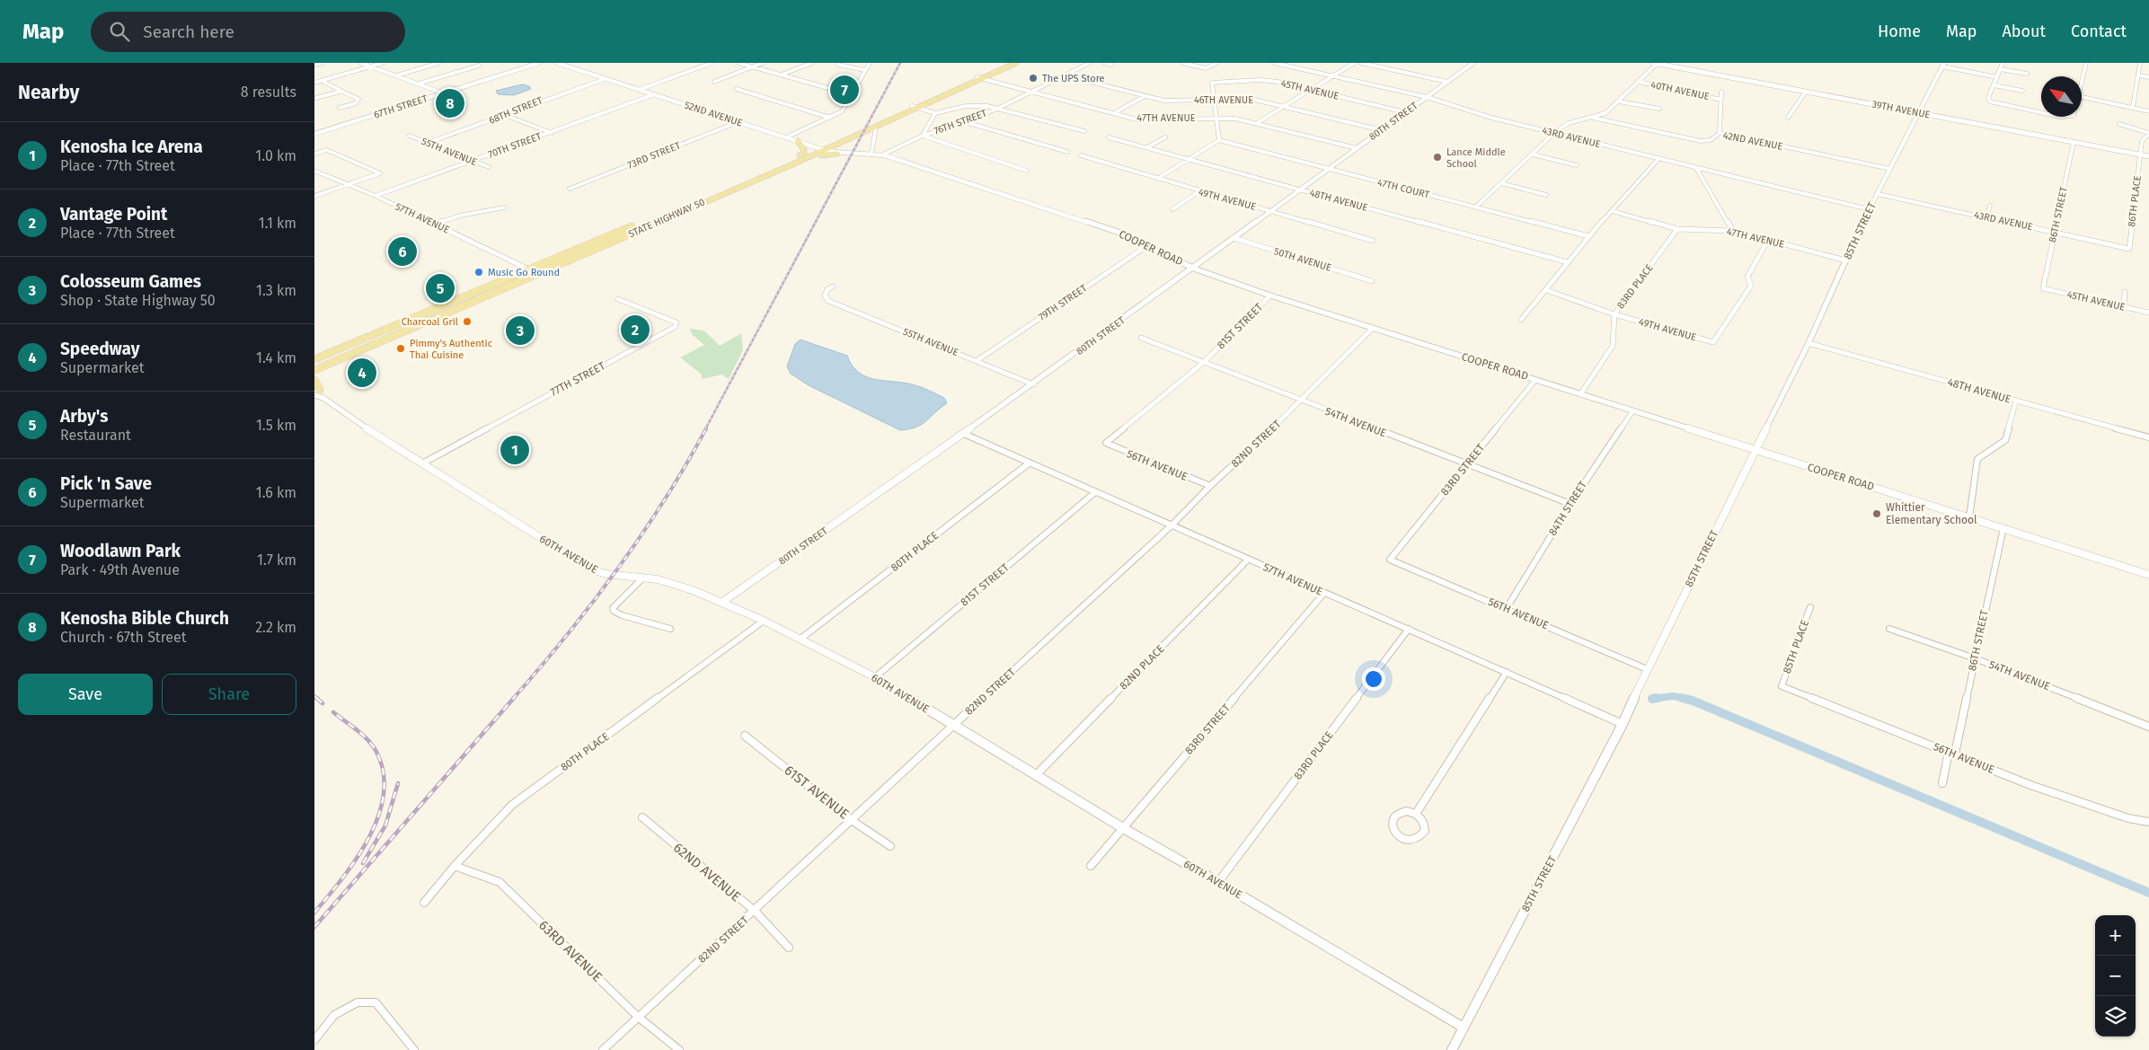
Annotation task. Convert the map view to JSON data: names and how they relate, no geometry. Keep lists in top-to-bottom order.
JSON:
{
  "streets": {
    "main road": ["39TH AVENUE", "STATE HIGHWAY 50"],
    "street": [
      "45TH AVENUE",
      "40TH AVENUE",
      "46TH AVENUE",
      "67TH STREET",
      "68TH STREET",
      "52ND AVENUE",
      "47TH AVENUE",
      "80TH STREET",
      "76TH STREET",
      "43RD AVENUE",
      "42ND AVENUE",
      "70TH STREET",
      "55TH AVENUE",
      "73RD STREET",
      "47TH COURT",
      "49TH AVENUE",
      "48TH AVENUE",
      "86TH PLACE",
      "86TH STREET",
      "57TH AVENUE",
      "85TH STREET",
      "COOPER ROAD",
      "50TH AVENUE",
      "83RD PLACE",
      "79TH STREET",
      "81ST STREET",
      "77TH STREET",
      "54TH AVENUE",
      "82ND STREET",
      "56TH AVENUE",
      "83RD STREET",
      "84TH STREET",
      "80TH PLACE",
      "60TH AVENUE",
      "85TH PLACE",
      "82ND PLACE",
      "61ST AVENUE",
      "62ND AVENUE",
      "63RD AVENUE"
    ]
  },
  "crossings": [
    ["45TH AVENUE", "46TH AVENUE"],
    ["45TH AVENUE", "80TH STREET"],
    ["45TH AVENUE", "86TH STREET"],
    ["46TH AVENUE", "80TH STREET"],
    ["46TH AVENUE", "76TH STREET"],
    ["39TH AVENUE", "86TH PLACE"],
    ["39TH AVENUE", "86TH STREET"],
    ["39TH AVENUE", "85TH STREET"],
    ["68TH STREET", "52ND AVENUE"],
    ["68TH STREET", "55TH AVENUE"],
    ["52ND AVENUE", "70TH STREET"],
    ["52ND AVENUE", "73RD STREET"],
    ["52ND AVENUE", "STATE HIGHWAY 50"],
    ["52ND AVENUE", "COOPER ROAD"],
    ["47TH AVENUE", "80TH STREET"],
    ["47TH AVENUE", "76TH STREET"],
    ["47TH AVENUE", "49TH AVENUE"],
    ["47TH AVENUE", "STATE HIGHWAY 50"],
    ["47TH AVENUE", "85TH STREET"],
    ["47TH AVENUE", "83RD PLACE"],
    ["80TH STREET", "43RD AVENUE"],
    ["80TH STREET", "55TH AVENUE"],
    ["80TH STREET", "47TH COURT"],
    ["80TH STREET", "49TH AVENUE"],
    ["80TH STREET", "48TH AVENUE"],
    ["80TH STREET", "57TH AVENUE"],
    ["80TH STREET", "COOPER ROAD"],
    ["80TH STREET", "50TH AVENUE"],
    ["80TH STREET", "60TH AVENUE"],
    ["76TH STREET", "COOPER ROAD"],
    ["43RD AVENUE", "86TH PLACE"],
    ["43RD AVENUE", "86TH STREET"],
    ["43RD AVENUE", "85TH STREET"],
    ["42ND AVENUE", "85TH STREET"],
    ["70TH STREET", "55TH AVENUE"],
    ["70TH STREET", "57TH AVENUE"],
    ["55TH AVENUE", "79TH STREET"],
    ["49TH AVENUE", "83RD PLACE"],
    ["48TH AVENUE", "85TH STREET"],
    ["86TH STREET", "COOPER ROAD"],
    ["86TH STREET", "54TH AVENUE"],
    ["86TH STREET", "56TH AVENUE"],
    ["57TH AVENUE", "STATE HIGHWAY 50"],
    ["57TH AVENUE", "85TH STREET"],
    ["57TH AVENUE", "83RD PLACE"],
    ["57TH AVENUE", "81ST STREET"],
    ["57TH AVENUE", "82ND STREET"],
    ["57TH AVENUE", "83RD STREET"],
    ["57TH AVENUE", "80TH PLACE"],
    ["57TH AVENUE", "82ND PLACE"],
    ["85TH STREET", "COOPER ROAD"],
    ["85TH STREET", "56TH AVENUE"],
    ["85TH STREET", "60TH AVENUE"],
    ["COOPER ROAD", "83RD PLACE"],
    ["COOPER ROAD", "79TH STREET"],
    ["COOPER ROAD", "81ST STREET"],
    ["COOPER ROAD", "82ND STREET"],
    ["COOPER ROAD", "83RD STREET"],
    ["COOPER ROAD", "84TH STREET"],
    ["83RD PLACE", "60TH AVENUE"],
    ["81ST STREET", "54TH AVENUE"],
    ["81ST STREET", "56TH AVENUE"],
    ["81ST STREET", "60TH AVENUE"],
    ["77TH STREET", "60TH AVENUE"],
    ["54TH AVENUE", "82ND STREET"],
    ["54TH AVENUE", "83RD STREET"],
    ["54TH AVENUE", "84TH STREET"],
    ["82ND STREET", "56TH AVENUE"],
    ["82ND STREET", "60TH AVENUE"],
    ["82ND STREET", "61ST AVENUE"],
    ["82ND STREET", "62ND AVENUE"],
    ["82ND STREET", "63RD AVENUE"],
    ["56TH AVENUE", "83RD STREET"],
    ["56TH AVENUE", "84TH STREET"],
    ["56TH AVENUE", "85TH PLACE"],
    ["83RD STREET", "60TH AVENUE"],
    ["80TH PLACE", "60TH AVENUE"],
    ["80TH PLACE", "63RD AVENUE"],
    ["60TH AVENUE", "82ND PLACE"]
  ],
  "places": [
    "The UPS Store",
    "Lance Middle School",
    "Music Go Round",
    "Charcoal Gril",
    "Pimmy's Authentic Thai Cuisine",
    "Whittier Elementary School"
  ],
  "north": "top left",
  "page": {
    "header": "Map",
    "search": "Search here",
    "nav": [
      "Home",
      "Map",
      "About",
      "Contact"
    ],
    "heading": ["Nearby", "8 results"],
    "pins": [
      "7",
      "8",
      "6",
      "5",
      "2",
      "3",
      "4",
      "1"
    ],
    "list": [
      {
        "mark": "1",
        "name": "Kenosha Ice Arena",
        "note": "Place · 77th Street",
        "value": "1.0 km"
      },
      {
        "mark": "2",
        "name": "Vantage Point",
        "note": "Place · 77th Street",
        "value": "1.1 km"
      },
      {
        "mark": "3",
        "name": "Colosseum Games",
        "note": "Shop · State Highway 50",
        "value": "1.3 km"
      },
      {
        "mark": "4",
        "name": "Speedway",
        "note": "Supermarket",
        "value": "1.4 km"
      },
      {
        "mark": "5",
        "name": "Arby's",
        "note": "Restaurant",
        "value": "1.5 km"
      },
      {
        "mark": "6",
        "name": "Pick 'n Save",
        "note": "Supermarket",
        "value": "1.6 km"
      },
      {
        "mark": "7",
        "name": "Woodlawn Park",
        "note": "Park · 49th Avenue",
        "value": "1.7 km"
      },
      {
        "mark": "8",
        "name": "Kenosha Bible Church",
        "note": "Church · 67th Street",
        "value": "2.2 km"
      }
    ],
    "buttons": ["Save", "Share"],
    "map_buttons": ["+", "−"]
  }
}
